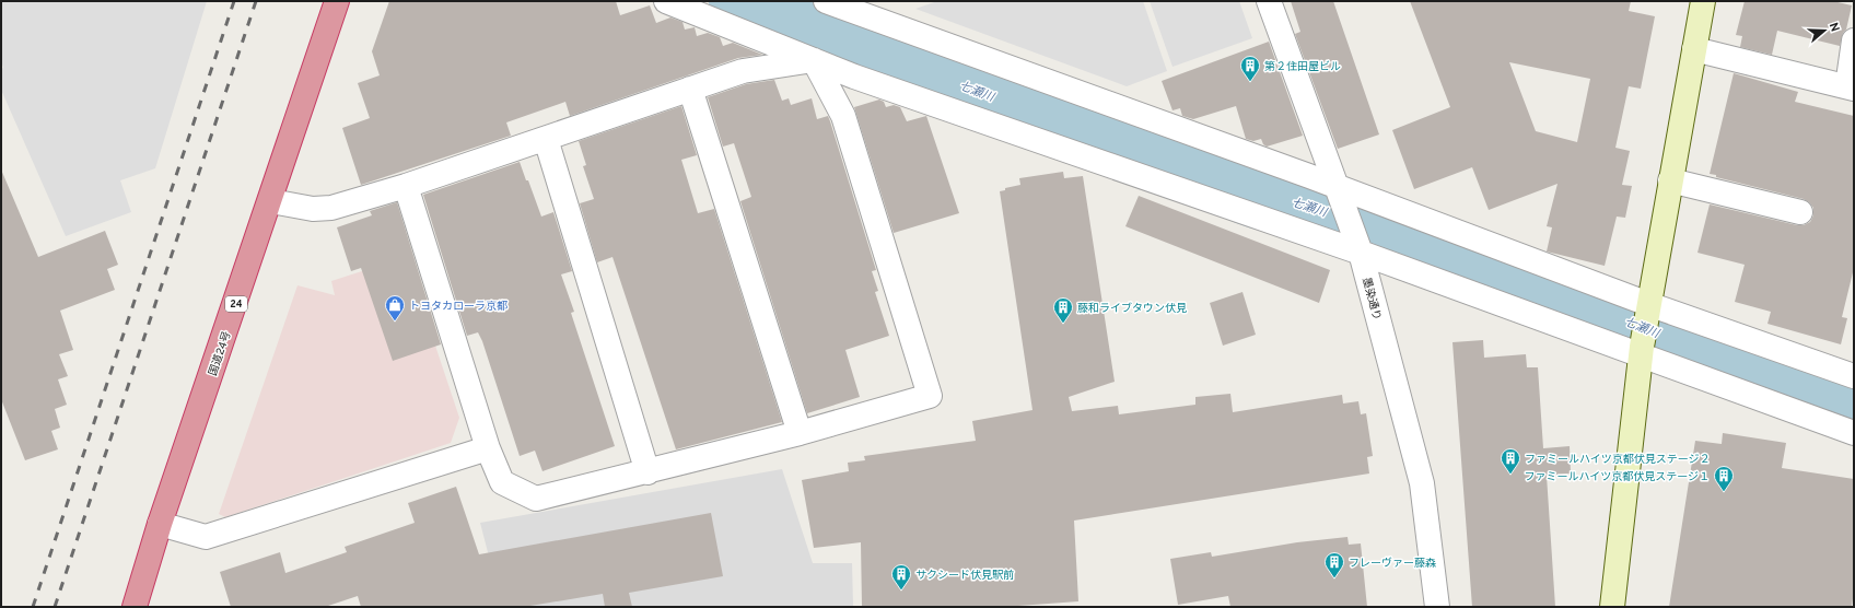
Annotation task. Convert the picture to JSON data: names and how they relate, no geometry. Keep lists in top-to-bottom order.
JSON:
{
  "streets": {
    "highway": ["24", "国道24号"],
    "street": ["墨染通り"]
  },
  "water": ["七瀬川"],
  "places": {
    "building": [
      "第２住田屋ビル",
      "藤和ライブタウン伏見",
      "ファミールハイツ京都伏見ステージ２",
      "ファミールハイツ京都伏見ステージ１",
      "フレーヴァー藤森",
      "サクシード伏見駅前"
    ],
    "shop": ["トヨタカローラ京都"]
  },
  "north": "right"
}
